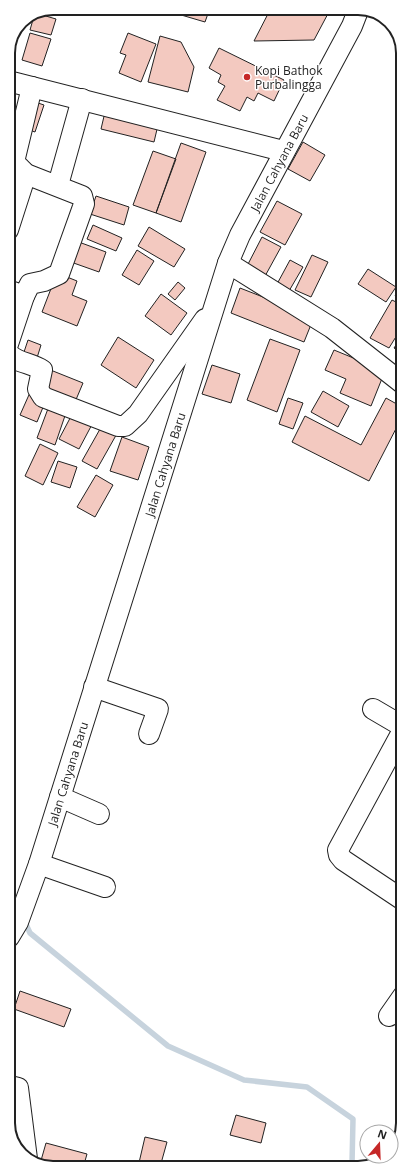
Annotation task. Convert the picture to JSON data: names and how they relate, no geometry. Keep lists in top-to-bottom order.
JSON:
{
  "streets": {
    "street": ["Jalan Cahyana Baru"]
  },
  "places": ["Kopi Bathok Purbalingga"],
  "north": "top"
}
